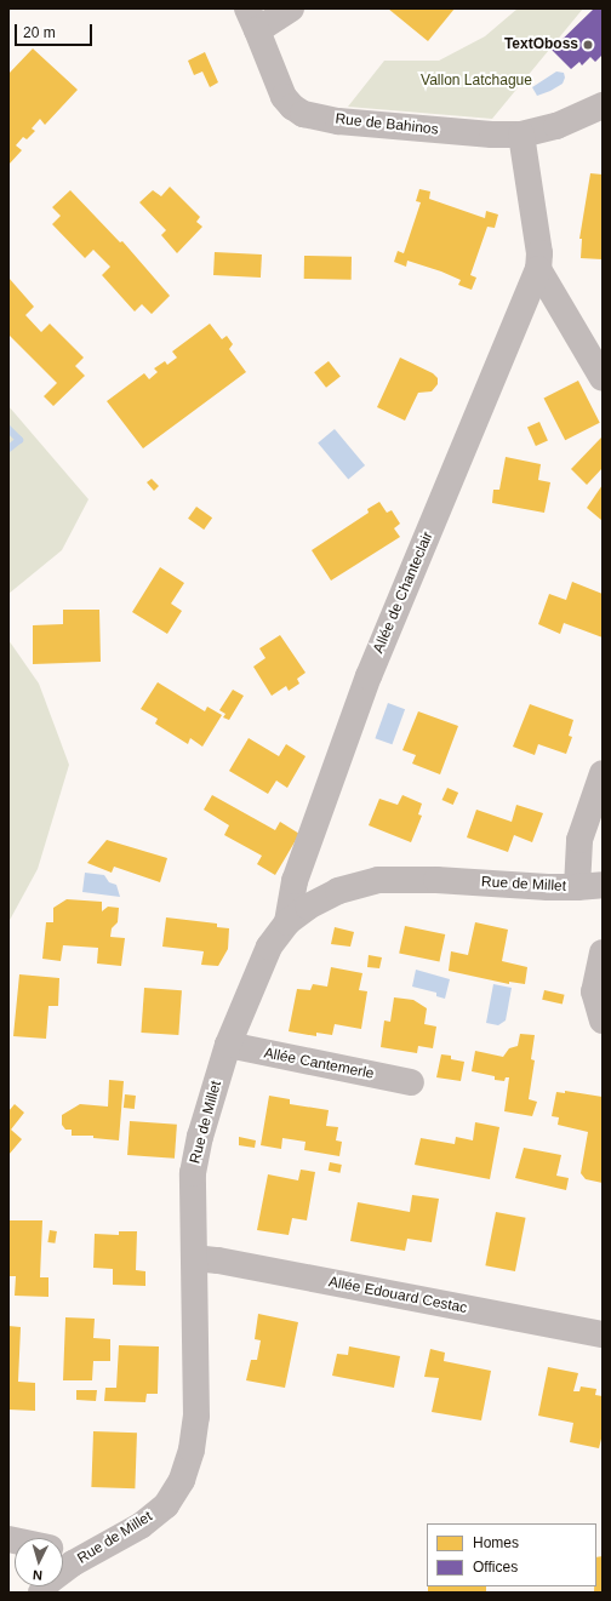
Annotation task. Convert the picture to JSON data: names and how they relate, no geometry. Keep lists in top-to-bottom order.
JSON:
{
  "streets": {
    "street": [
      "Rue de Bahinos",
      "Allée de Chanteclair",
      "Rue de Millet",
      "Allée Cantemerle",
      "Allée Edouard Cestac"
    ]
  },
  "crossings": [
    ["Allée de Chanteclair", "Rue de Millet"],
    ["Rue de Millet", "Allée Cantemerle"],
    ["Rue de Millet", "Allée Edouard Cestac"]
  ],
  "parks": ["Vallon Latchague"],
  "places": ["TextOboss"],
  "legend": ["Homes", "Offices"],
  "scale_bar": "20 m",
  "north": "bottom"
}
